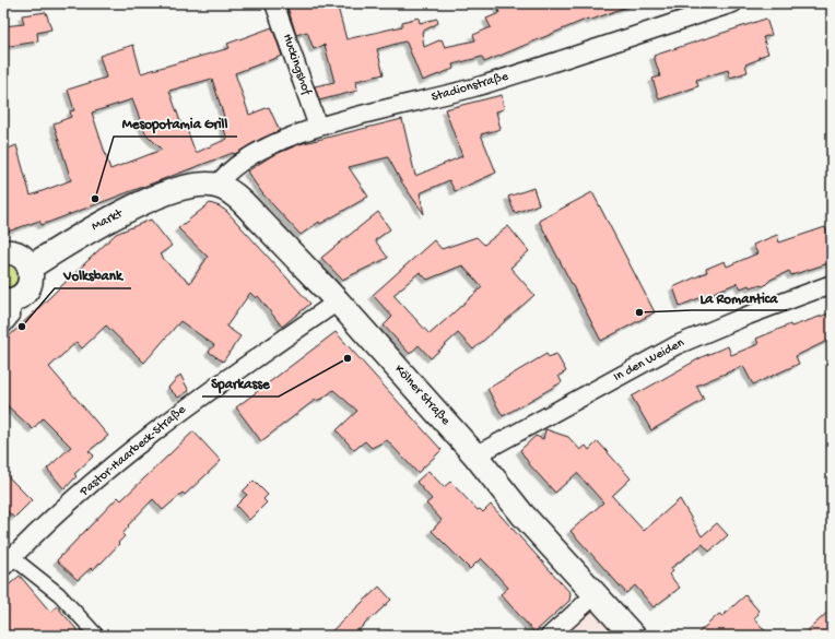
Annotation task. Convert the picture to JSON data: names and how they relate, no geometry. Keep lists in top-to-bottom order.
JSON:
{
  "streets": {
    "main road": ["Markt", "Kölner Straße"],
    "street": [
      "Huckingshof",
      "Stadionstraße",
      "In den Weiden",
      "Pastor-Haarbeck-Straße"
    ]
  },
  "crossings": [
    ["Huckingshof", "Stadionstraße"],
    ["Stadionstraße", "Markt"],
    ["Stadionstraße", "Kölner Straße"],
    ["Markt", "Kölner Straße"],
    ["In den Weiden", "Kölner Straße"],
    ["Kölner Straße", "Pastor-Haarbeck-Straße"]
  ],
  "places": [
    "Mesopotamia Grill",
    "La Romantica",
    "Volksbank",
    "Sparkasse"
  ]
}
